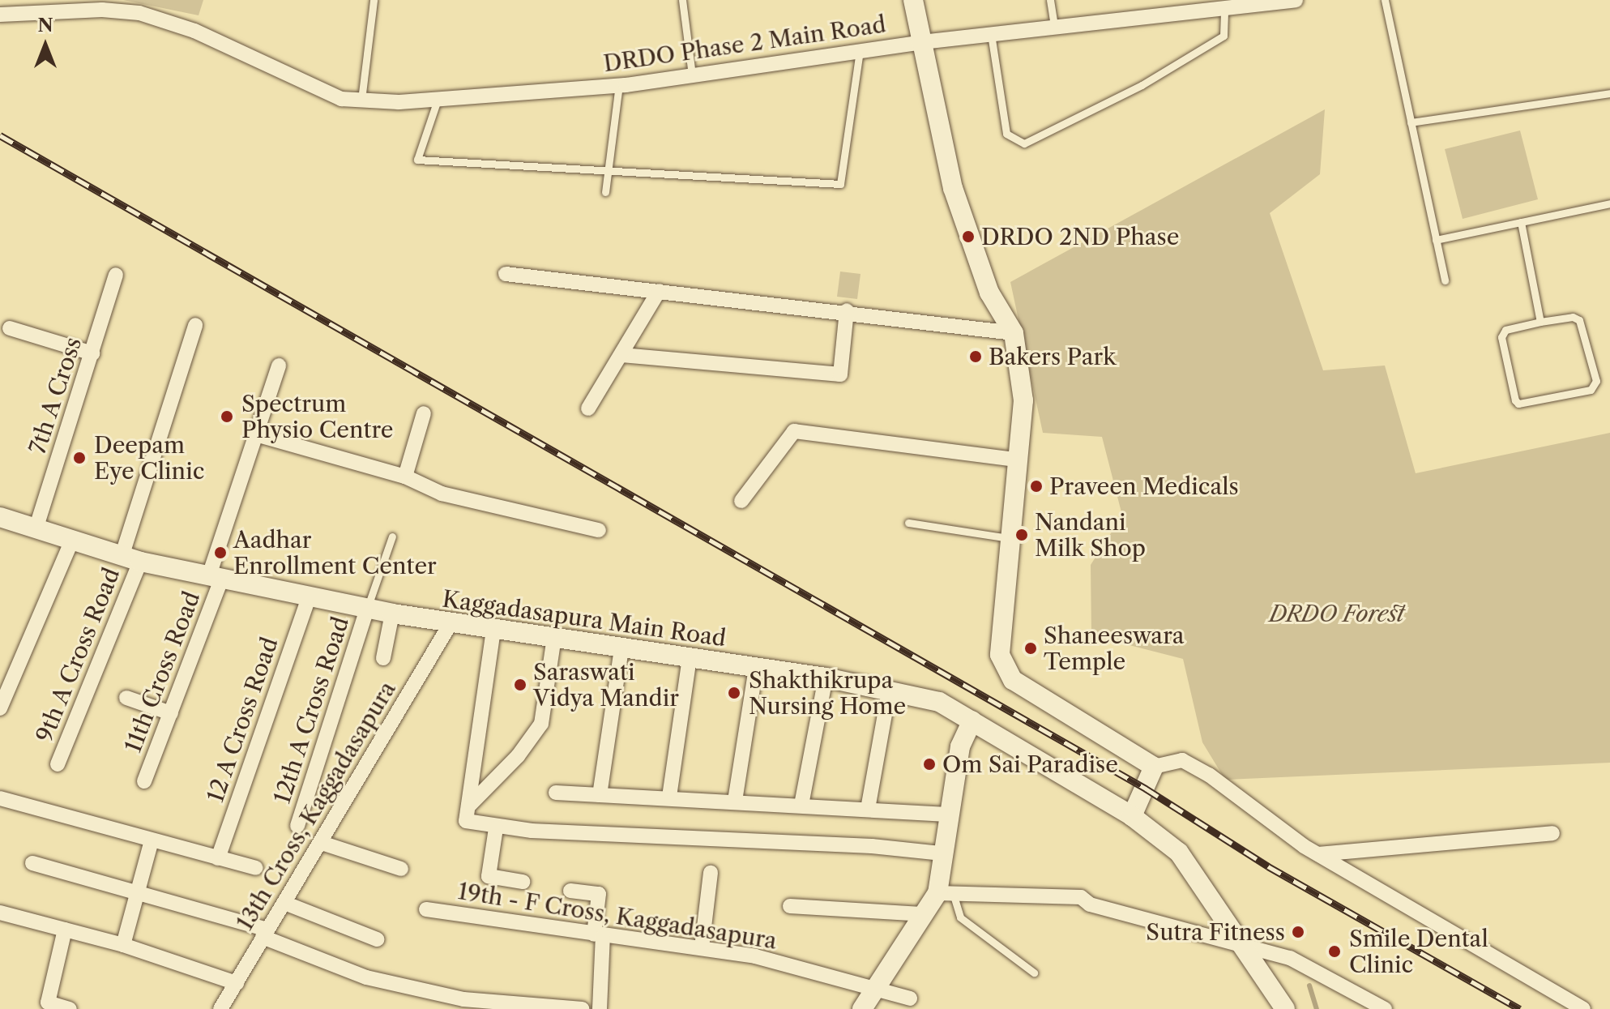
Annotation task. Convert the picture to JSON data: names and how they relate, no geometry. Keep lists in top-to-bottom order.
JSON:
{
  "streets": {
    "main road": ["Kaggadasapura Main Road"],
    "street": [
      "DRDO Phase 2 Main Road",
      "7th A Cross",
      "9th A Cross Road",
      "11th Cross Road",
      "12th A Cross Road",
      "12 A Cross Road",
      "13th Cross, Kaggadasapura",
      "19th - F Cross, Kaggadasapura"
    ]
  },
  "crossings": [
    ["7th A Cross", "Kaggadasapura Main Road"],
    ["Kaggadasapura Main Road", "9th A Cross Road"],
    ["Kaggadasapura Main Road", "11th Cross Road"],
    ["Kaggadasapura Main Road", "12th A Cross Road"],
    ["Kaggadasapura Main Road", "12 A Cross Road"],
    ["Kaggadasapura Main Road", "13th Cross, Kaggadasapura"]
  ],
  "parks": ["DRDO Forest"],
  "places": [
    "DRDO 2ND Phase",
    "Bakers Park",
    "Spectrum Physio Centre",
    "Deepam Eye Clinic",
    "Praveen Medicals",
    "Nandani Milk Shop",
    "Aadhar Enrollment Center",
    "Shaneeswara Temple",
    "Saraswati Vidya Mandir",
    "Shakthikrupa Nursing Home",
    "Om Sai Paradise",
    "Sutra Fitness",
    "Smile Dental Clinic"
  ],
  "north": "top"
}
